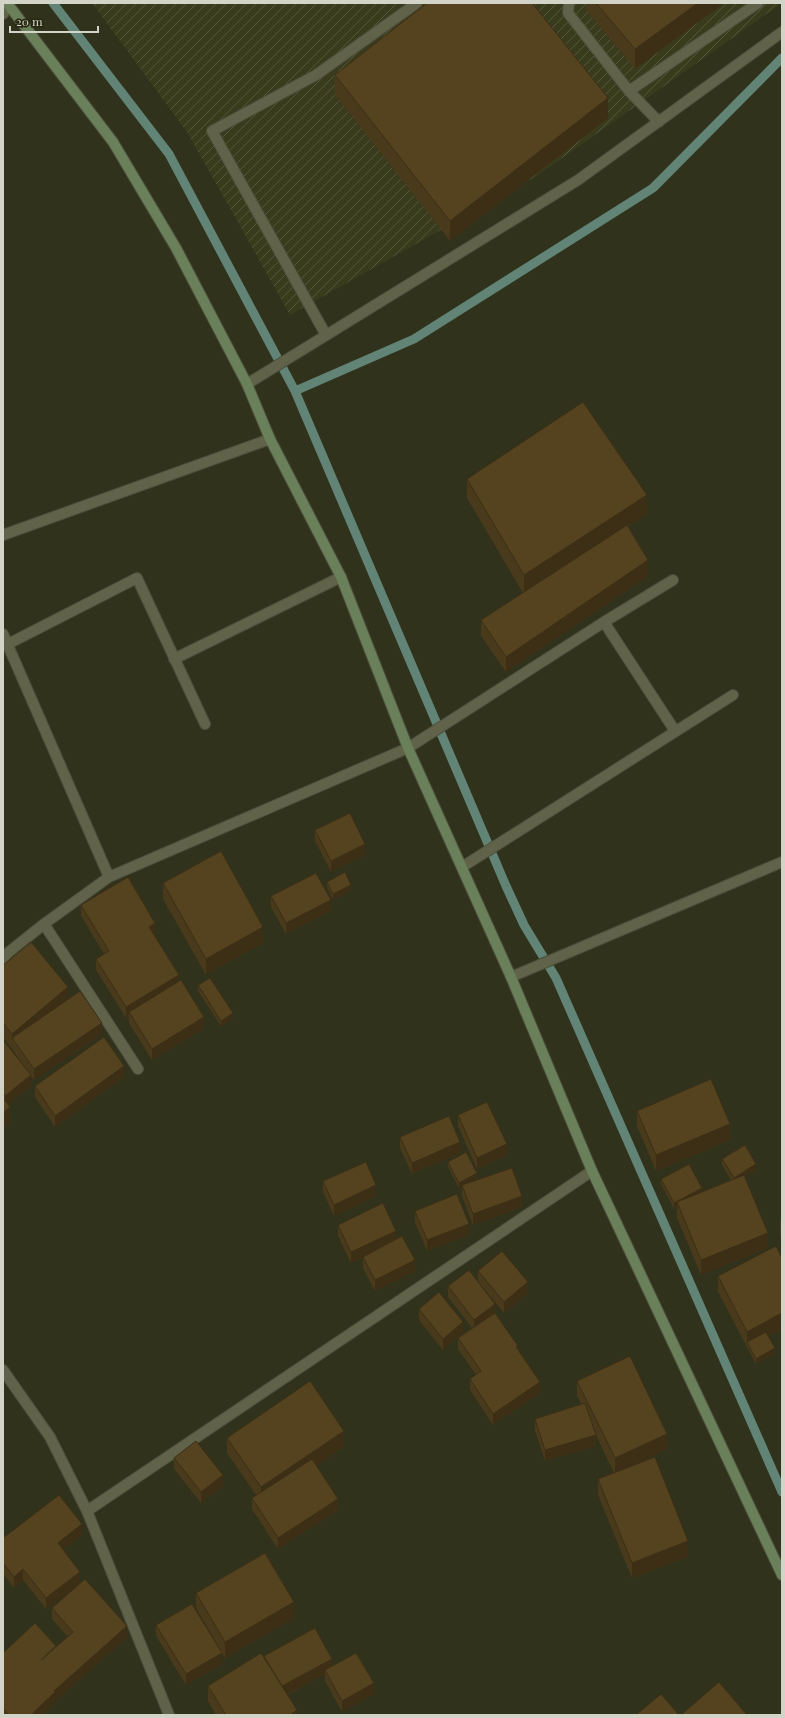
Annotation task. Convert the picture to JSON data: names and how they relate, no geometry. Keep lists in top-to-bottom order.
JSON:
{
  "scale_bar": "20 m"
}
